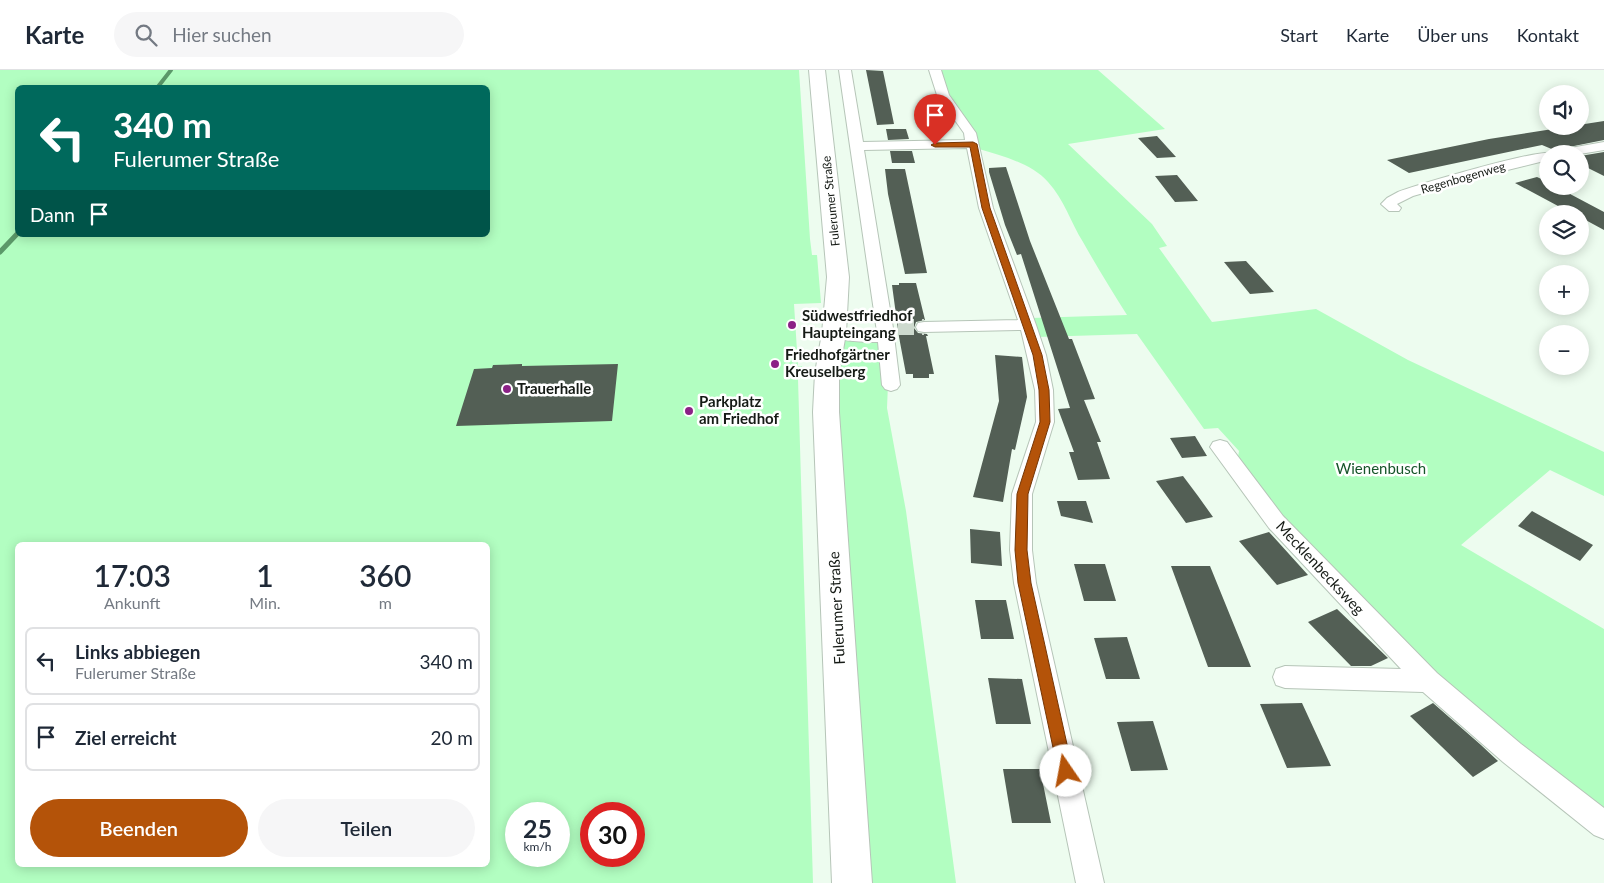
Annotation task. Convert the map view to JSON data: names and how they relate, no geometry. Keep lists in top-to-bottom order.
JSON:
{
  "streets": {
    "main road": ["Fulerumer Straße"],
    "street": ["Regenbogenweg", "Mecklenbecksweg"]
  },
  "parks": ["Wienenbusch"],
  "places": [
    "Südwestfriedhof Haupteingang",
    "Friedhofgärtner Kreuselberg",
    "Trauerhalle",
    "Parkplatz am Friedhof"
  ],
  "page": {
    "header": "Karte",
    "search": "Hier suchen",
    "nav": [
      "Start",
      "Karte",
      "Über uns",
      "Kontakt"
    ],
    "map_buttons": ["+", "−"],
    "turn": ["340 m", "Fulerumer Straße"],
    "then": "Dann",
    "eta": [
      "17:03",
      "Ankunft",
      "1",
      "Min.",
      "360",
      "m"
    ],
    "list": [
      {
        "name": "Links abbiegen",
        "note": "Fulerumer Straße",
        "value": "340 m"
      },
      {
        "name": "Ziel erreicht",
        "value": "20 m"
      }
    ],
    "buttons": ["Beenden", "Teilen"],
    "speed": "25 km/h",
    "limit": "30"
  }
}
